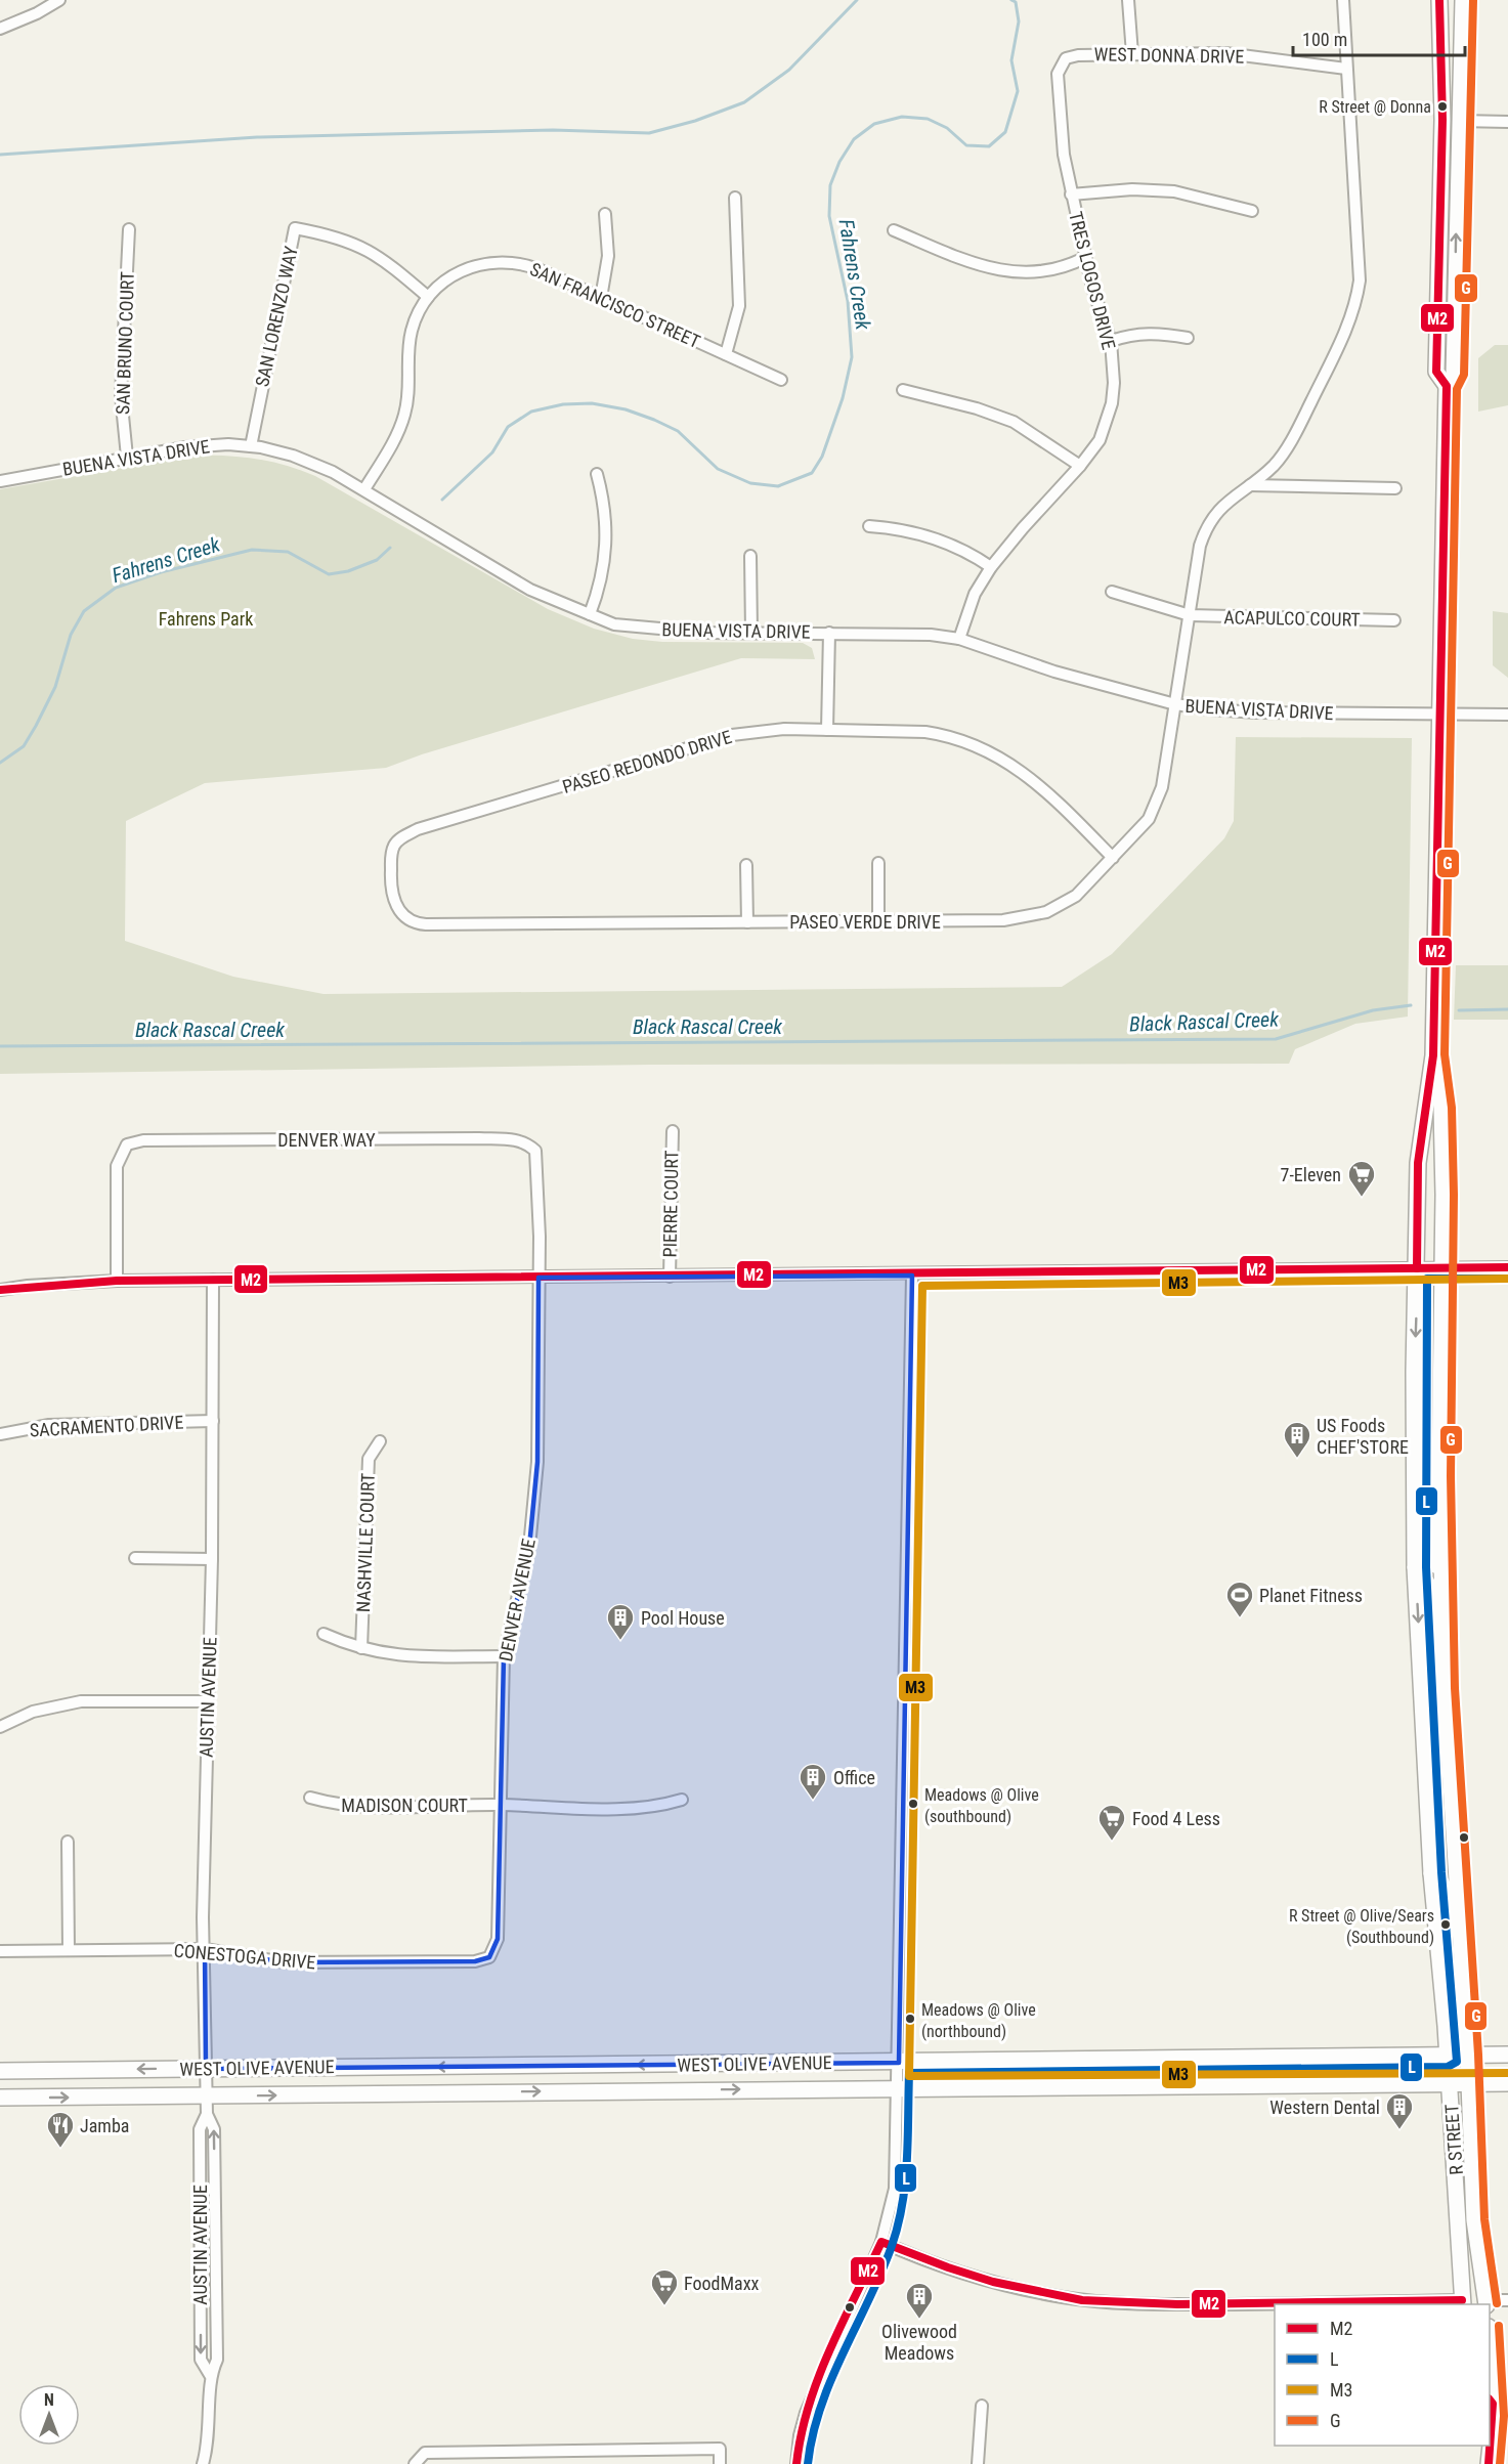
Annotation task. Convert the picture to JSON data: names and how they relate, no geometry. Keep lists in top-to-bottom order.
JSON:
{
  "streets": {
    "street": [
      "WEST DONNA DRIVE",
      "TRES LOGOS DRIVE",
      "SAN FRANCISCO STREET",
      "SAN LORENZO WAY",
      "SAN BRUNO COURT",
      "BUENA VISTA DRIVE",
      "ACAPULCO COURT",
      "PASEO REDONDO DRIVE",
      "PASEO VERDE DRIVE",
      "DENVER WAY",
      "PIERRE COURT",
      "SACRAMENTO DRIVE",
      "NASHVILLE COURT",
      "DENVER AVENUE",
      "AUSTIN AVENUE",
      "MADISON COURT",
      "CONESTOGA DRIVE",
      "WEST OLIVE AVENUE",
      "R STREET"
    ]
  },
  "crossings": [
    ["WEST DONNA DRIVE", "TRES LOGOS DRIVE"],
    ["WEST DONNA DRIVE", "PASEO VERDE DRIVE"],
    ["TRES LOGOS DRIVE", "BUENA VISTA DRIVE"],
    ["SAN FRANCISCO STREET", "SAN LORENZO WAY"],
    ["SAN FRANCISCO STREET", "BUENA VISTA DRIVE"],
    ["SAN LORENZO WAY", "BUENA VISTA DRIVE"],
    ["SAN BRUNO COURT", "BUENA VISTA DRIVE"],
    ["BUENA VISTA DRIVE", "PASEO VERDE DRIVE"],
    ["BUENA VISTA DRIVE", "R STREET"],
    ["ACAPULCO COURT", "PASEO VERDE DRIVE"],
    ["PASEO REDONDO DRIVE", "PASEO VERDE DRIVE"],
    ["DENVER WAY", "DENVER AVENUE"],
    ["SACRAMENTO DRIVE", "AUSTIN AVENUE"],
    ["DENVER AVENUE", "MADISON COURT"],
    ["DENVER AVENUE", "CONESTOGA DRIVE"],
    ["AUSTIN AVENUE", "CONESTOGA DRIVE"],
    ["AUSTIN AVENUE", "WEST OLIVE AVENUE"],
    ["WEST OLIVE AVENUE", "R STREET"]
  ],
  "water": ["Fahrens Creek", "Black Rascal Creek"],
  "parks": ["Fahrens Park"],
  "places": {
    "other": [
      "R Street @ Donna",
      "Meadows @ Olive (southbound)",
      "R Street @ Olive/Sears (Southbound)",
      "Meadows @ Olive (northbound)"
    ],
    "supermarket": ["7-Eleven", "Food 4 Less", "FoodMaxx"],
    "building": [
      "US Foods CHEF'STORE",
      "Pool House",
      "Office",
      "Western Dental",
      "Olivewood Meadows"
    ],
    "sports": ["Planet Fitness"],
    "restaurant": ["Jamba"]
  },
  "lines": [
    "transit line M2",
    "transit line G",
    "transit line L",
    "transit line M3"
  ],
  "legend": [
    "M2",
    "L",
    "M3",
    "G"
  ],
  "scale_bar": "100 m",
  "north": "top"
}
